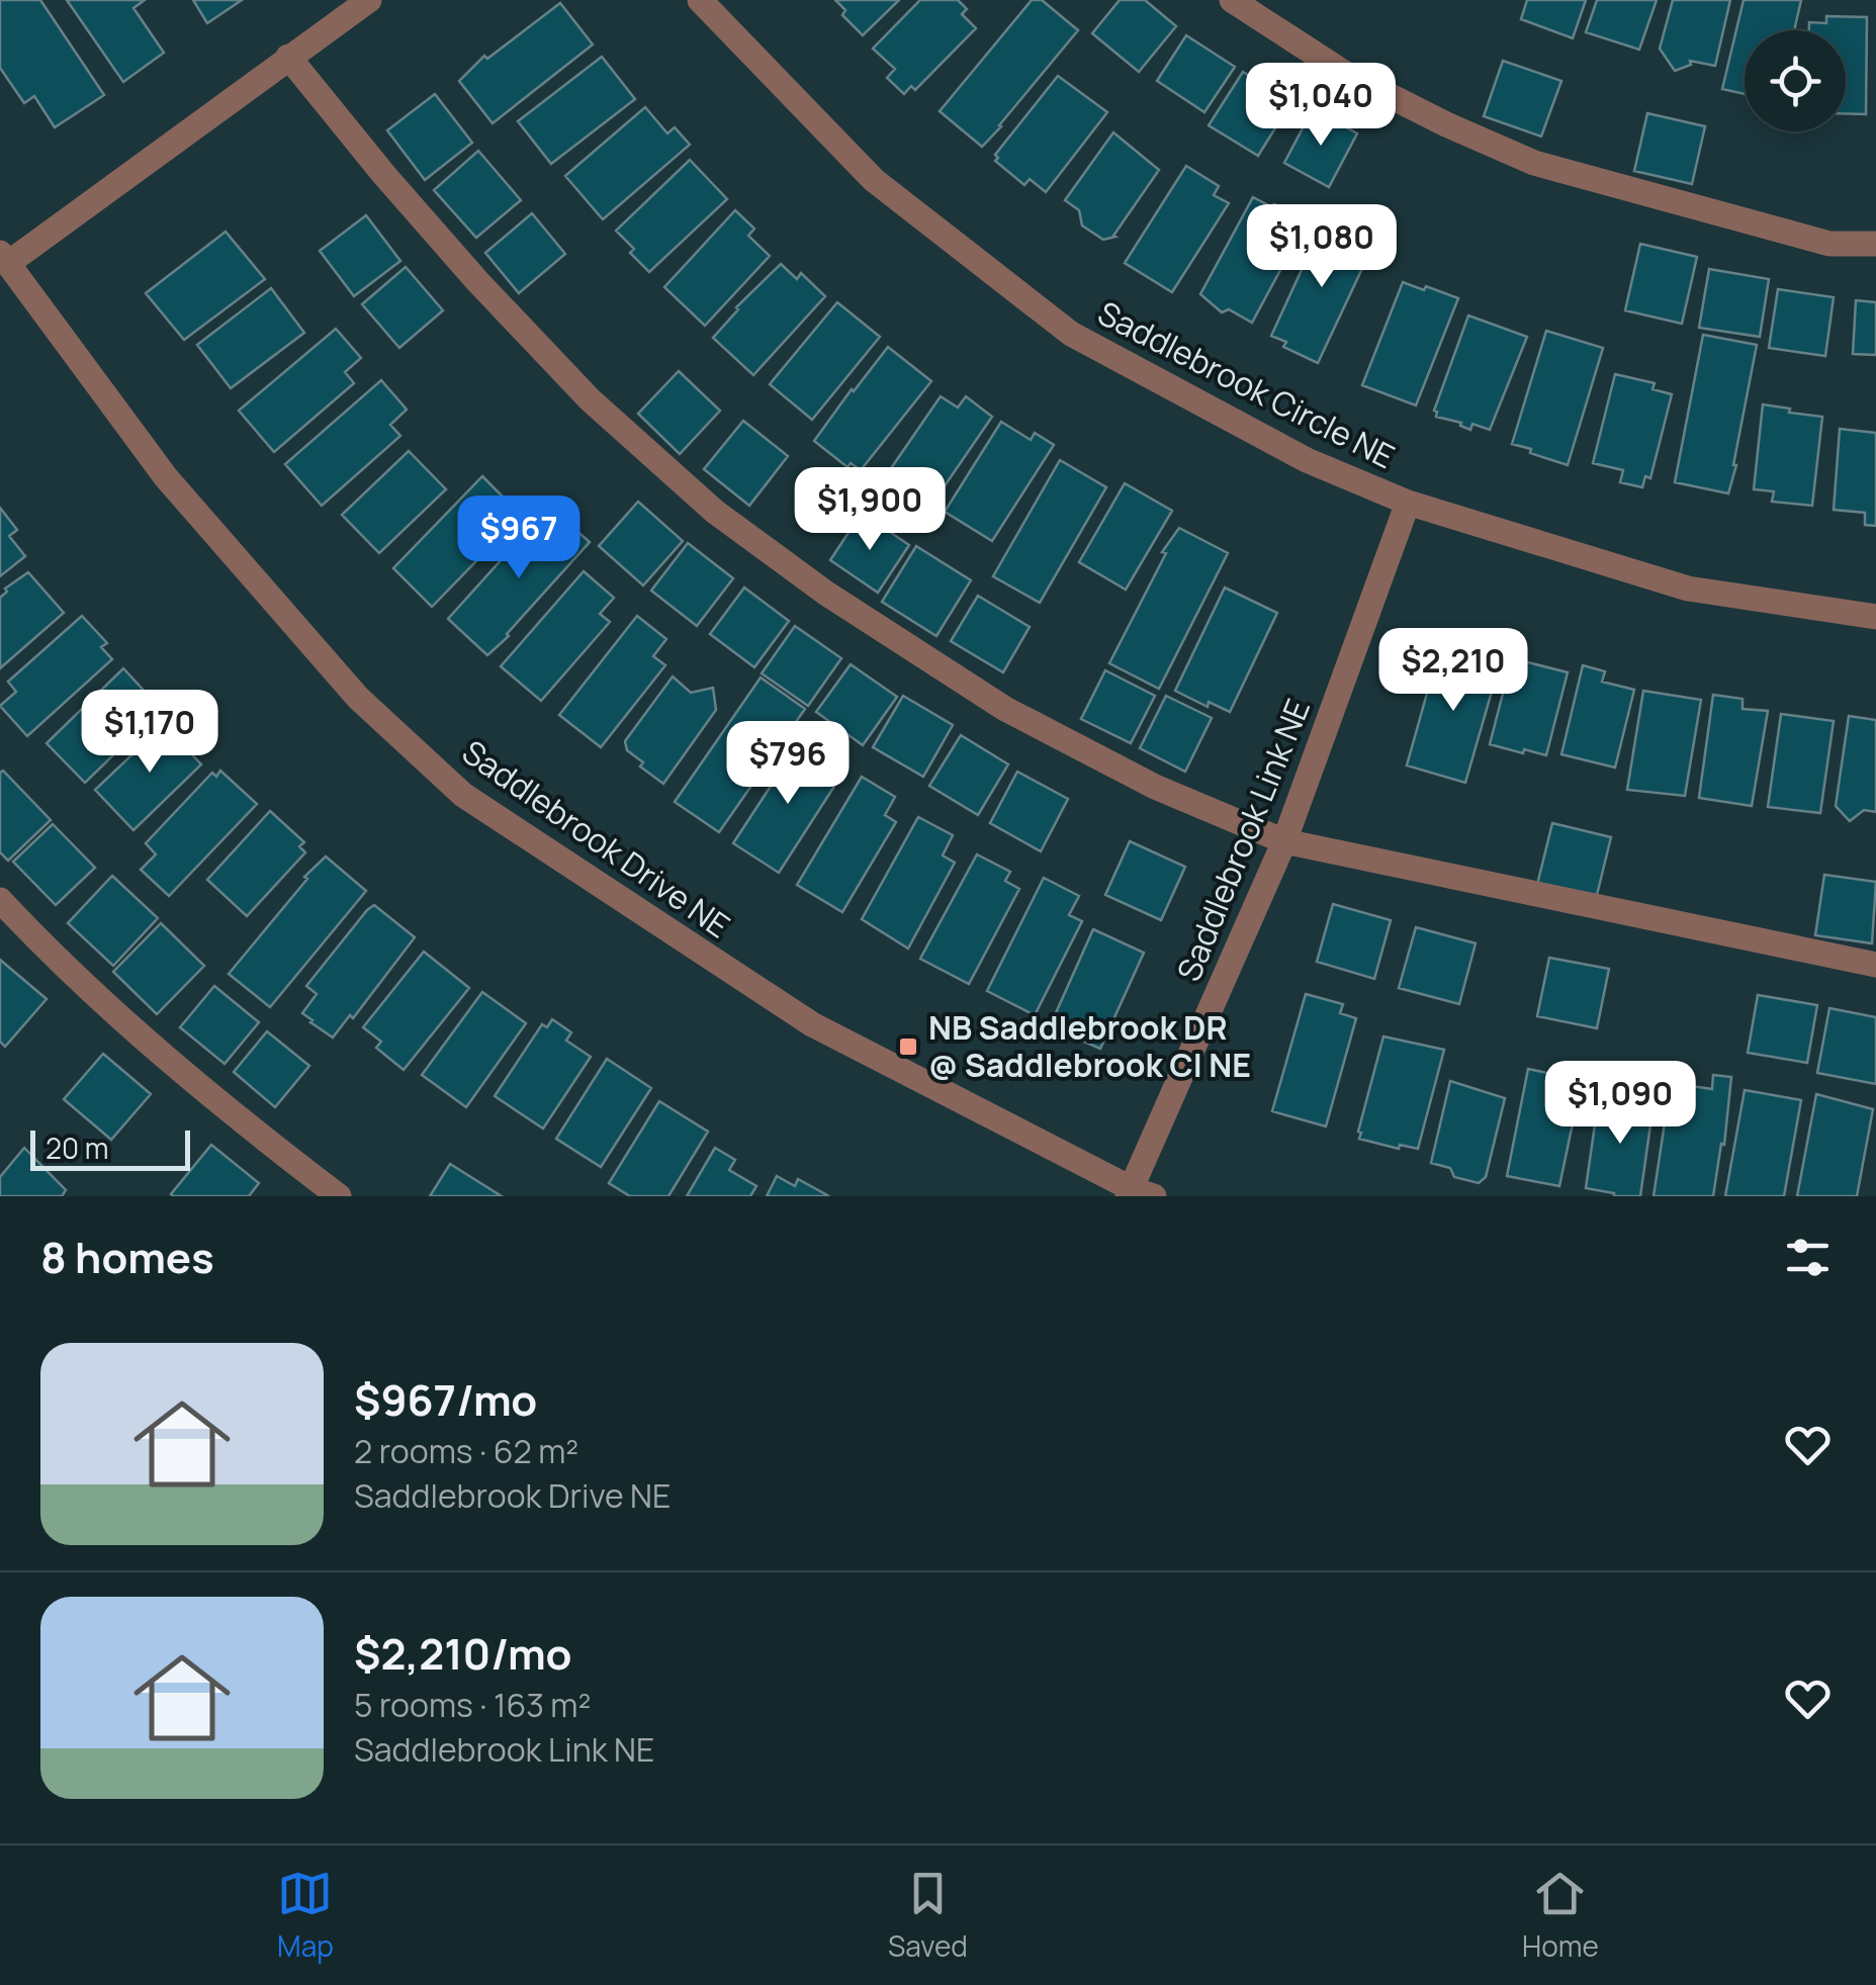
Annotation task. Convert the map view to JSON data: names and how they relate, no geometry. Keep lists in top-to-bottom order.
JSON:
{
  "streets": {
    "street": ["Saddlebrook Circle NE", "Saddlebrook Drive NE", "Saddlebrook Link NE"]
  },
  "crossings": [
    ["Saddlebrook Circle NE", "Saddlebrook Link NE"],
    ["Saddlebrook Drive NE", "Saddlebrook Link NE"]
  ],
  "places": {
    "transit": ["NB Saddlebrook DR @ Saddlebrook CI NE"]
  },
  "scale_bar": "20 m",
  "page": {
    "price": [
      "$1,040",
      "$1,080",
      "$1,900",
      "$967",
      "$2,210",
      "$1,170",
      "$796",
      "$1,090"
    ],
    "scale": "20 m",
    "heading": "8 homes",
    "list": [
      {
        "name": "$967/mo",
        "note": "2 rooms · 62 m² · Saddlebrook Drive NE"
      },
      {
        "name": "$2,210/mo",
        "note": "5 rooms · 163 m² · Saddlebrook Link NE"
      }
    ],
    "tabs": ["Map", "Saved", "Home"]
  }
}
